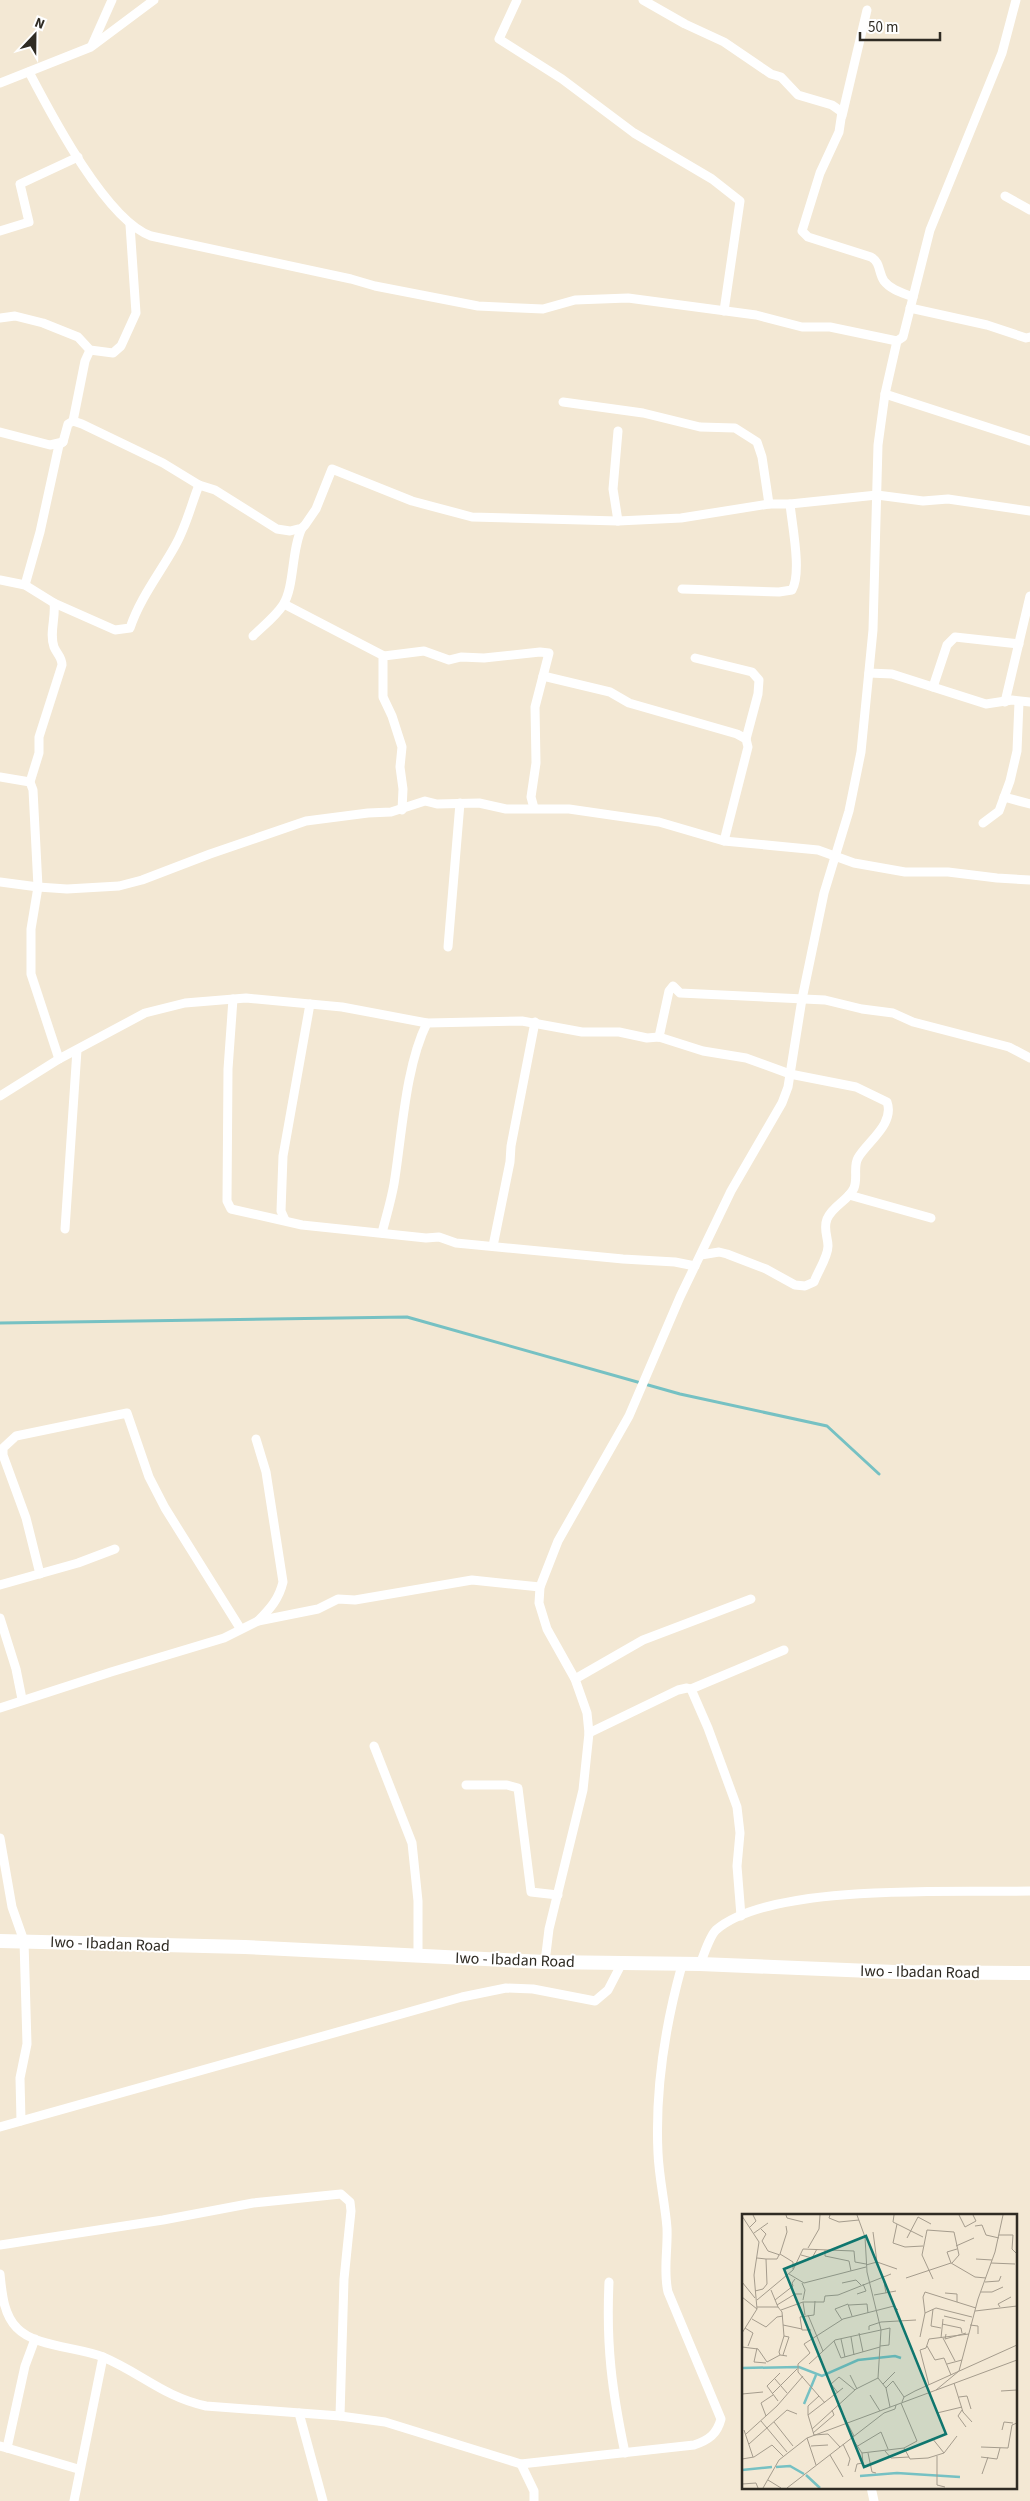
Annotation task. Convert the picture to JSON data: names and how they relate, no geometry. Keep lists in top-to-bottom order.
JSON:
{
  "streets": {
    "main road": ["Iwo - Ibadan Road"]
  },
  "scale_bar": "50 m",
  "north": "top"
}
